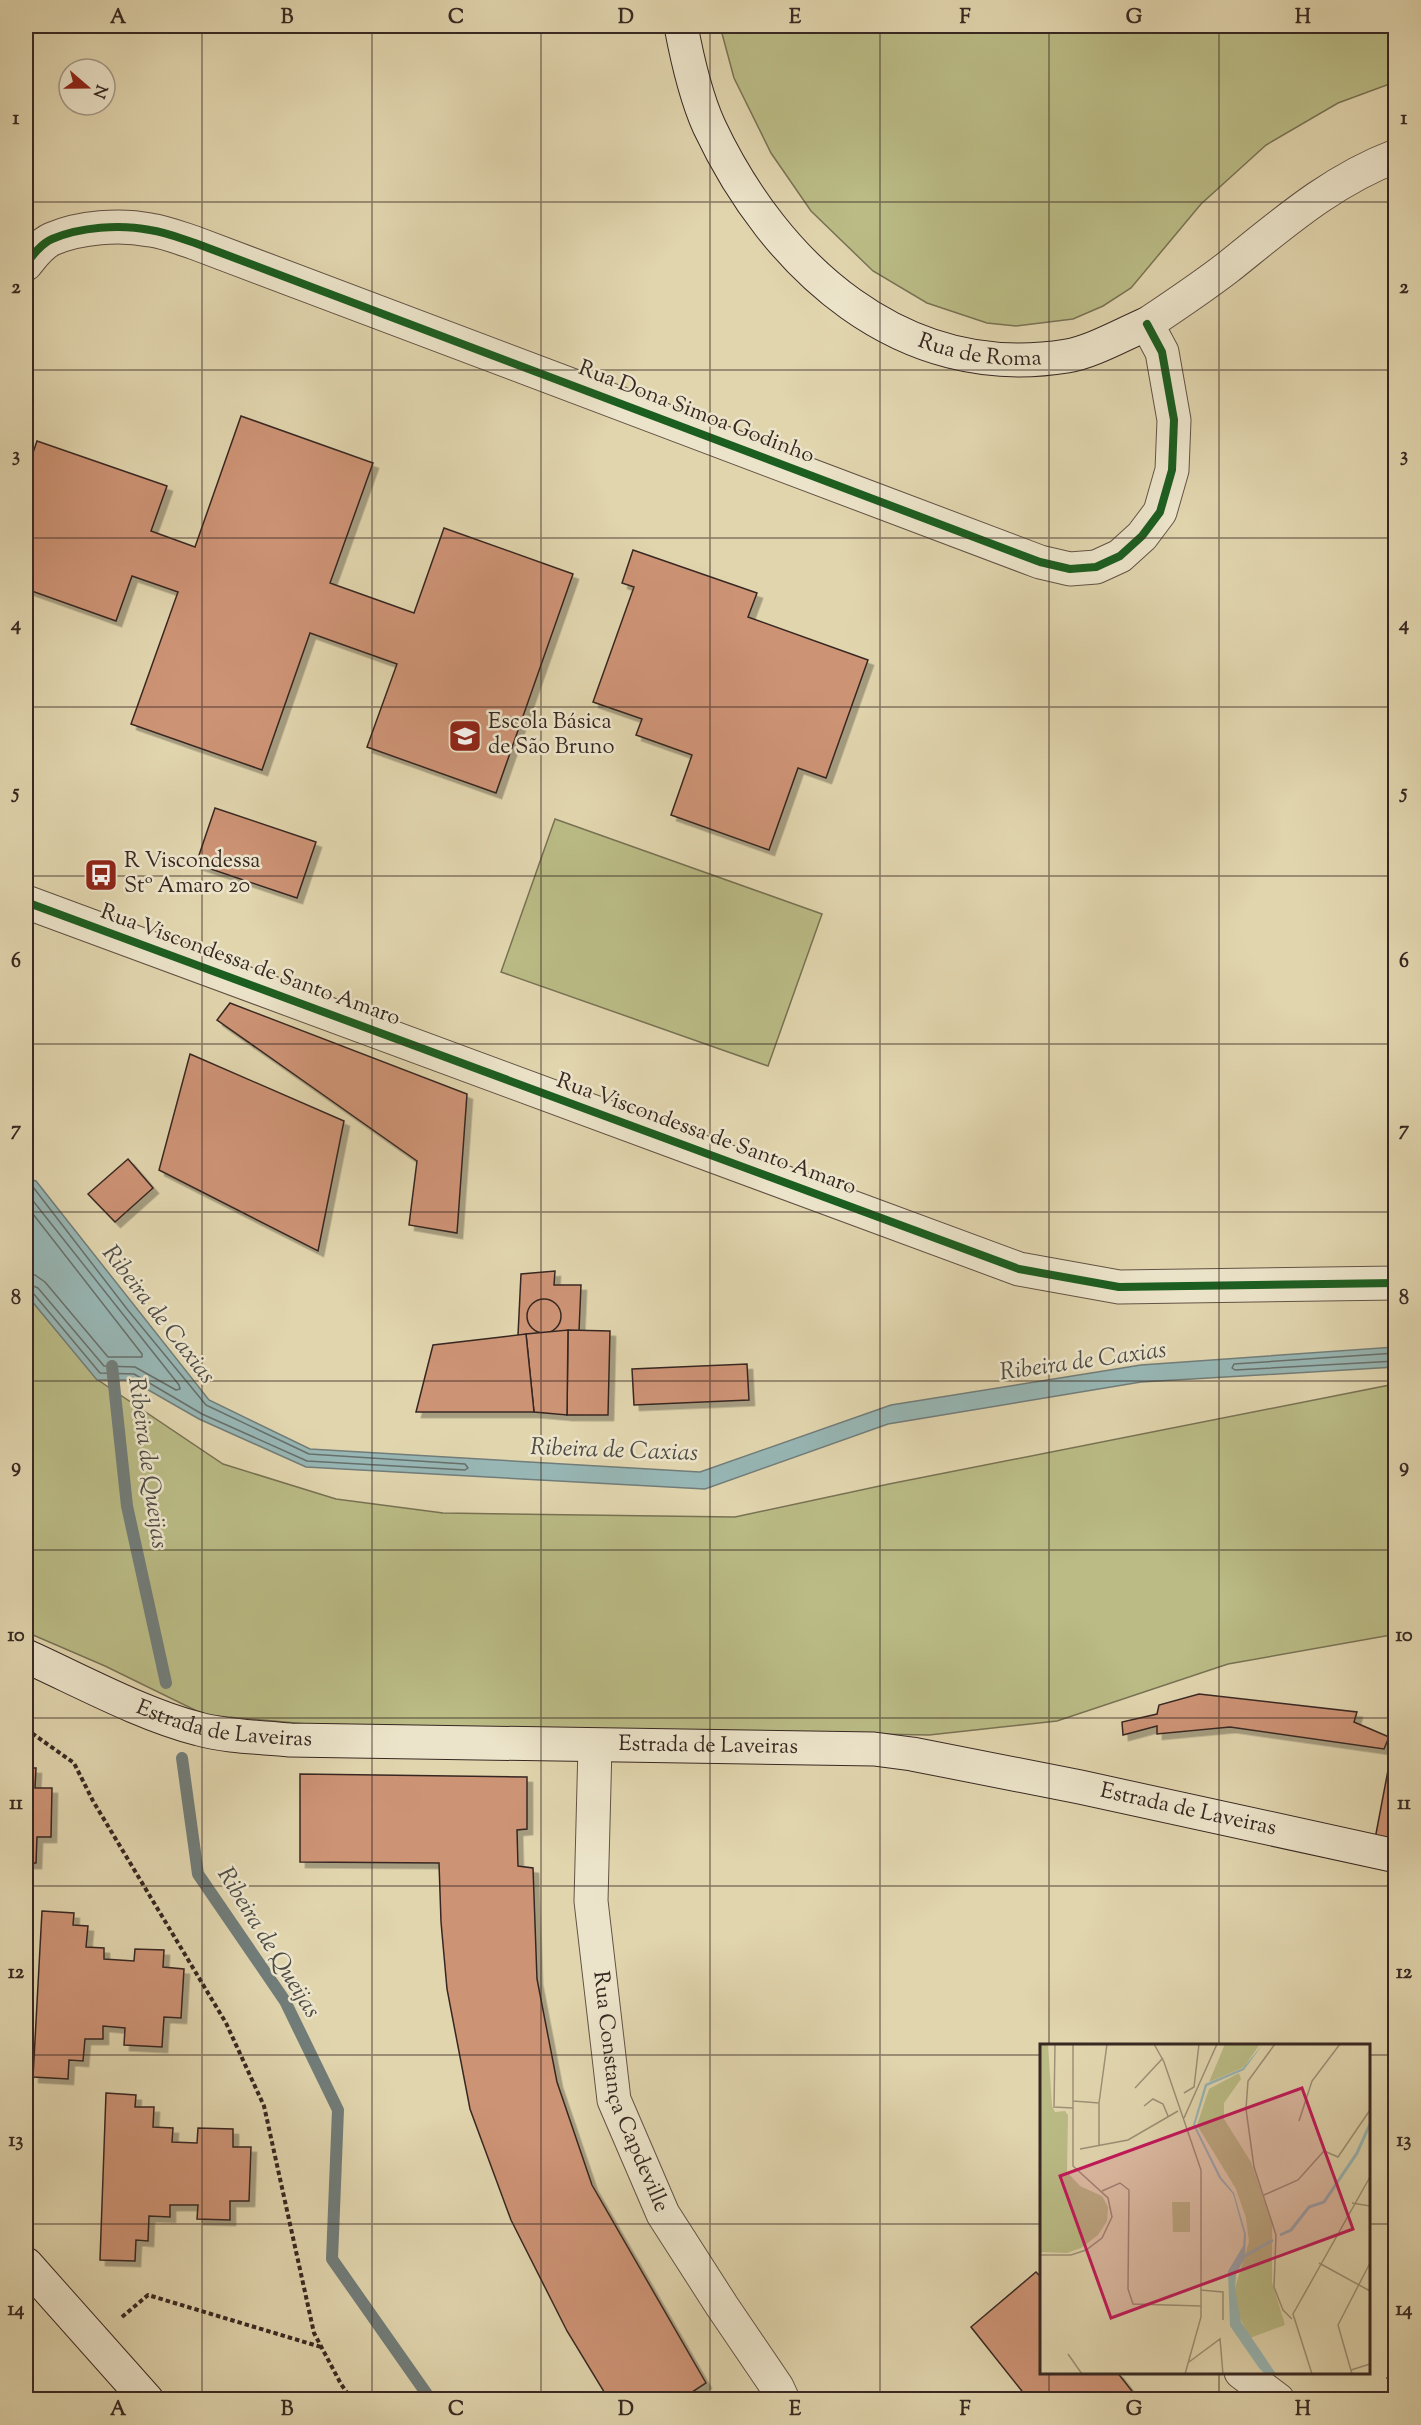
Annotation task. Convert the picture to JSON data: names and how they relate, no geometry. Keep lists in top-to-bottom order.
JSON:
{
  "streets": {
    "street": [
      "Rua de Roma",
      "Rua Dona Simoa Godinho",
      "Rua Viscondessa de Santo Amaro",
      "Estrada de Laveiras",
      "Rua Constança Capdeville"
    ]
  },
  "crossings": [
    ["Rua de Roma", "Rua Dona Simoa Godinho"],
    ["Estrada de Laveiras", "Rua Constança Capdeville"]
  ],
  "water": ["Ribeira de Caxias", "Ribeira de Queijas"],
  "places": {
    "school or university": ["Escola Básica de São Bruno"],
    "bus stop": ["R Viscondessa Stº Amaro 20"]
  },
  "north": "right",
  "grid": {
    "columns": [
      "A",
      "B",
      "C",
      "D",
      "E",
      "F",
      "G",
      "H"
    ],
    "rows": [
      "1",
      "2",
      "3",
      "4",
      "5",
      "6",
      "7",
      "8",
      "9",
      "10",
      "11",
      "12",
      "13",
      "14"
    ]
  }
}
